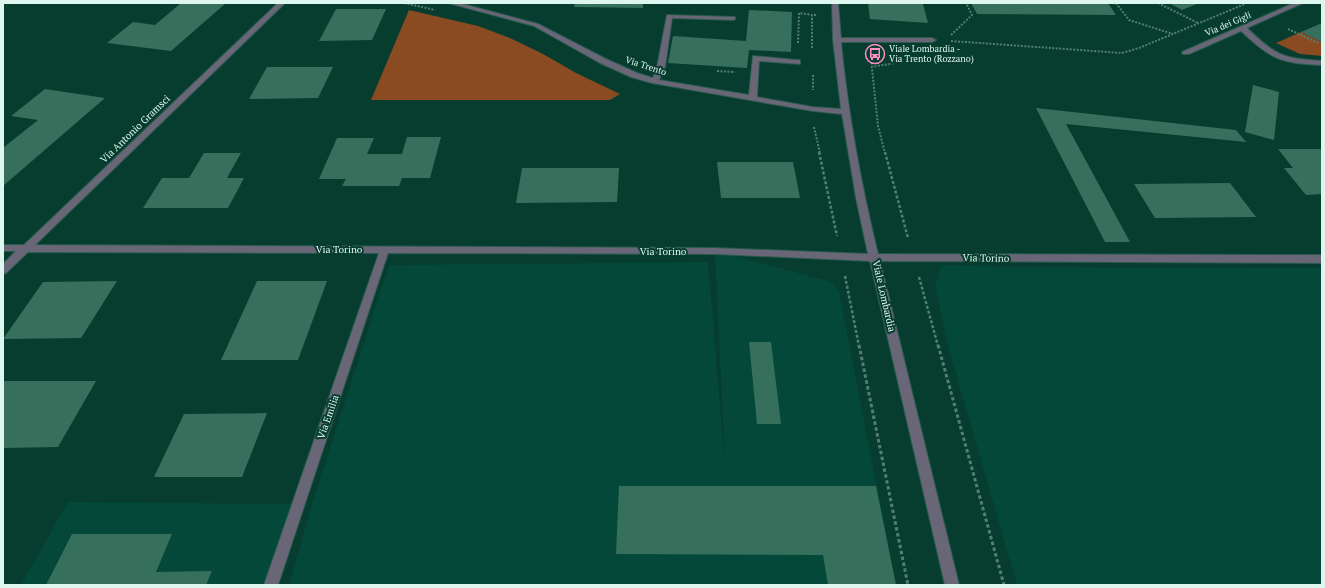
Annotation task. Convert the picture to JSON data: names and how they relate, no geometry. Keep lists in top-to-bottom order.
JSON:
{
  "streets": {
    "street": [
      "Via dei Gigli",
      "Via Trento",
      "Via Antonio Gramsci",
      "Via Torino",
      "Viale Lombardia",
      "Via Emilia"
    ]
  },
  "crossings": [
    ["Via Trento", "Viale Lombardia"],
    ["Via Antonio Gramsci", "Via Torino"],
    ["Via Torino", "Viale Lombardia"],
    ["Via Torino", "Via Emilia"]
  ],
  "places": {
    "bus stop": ["Viale Lombardia - Via Trento (Rozzano)"]
  }
}
